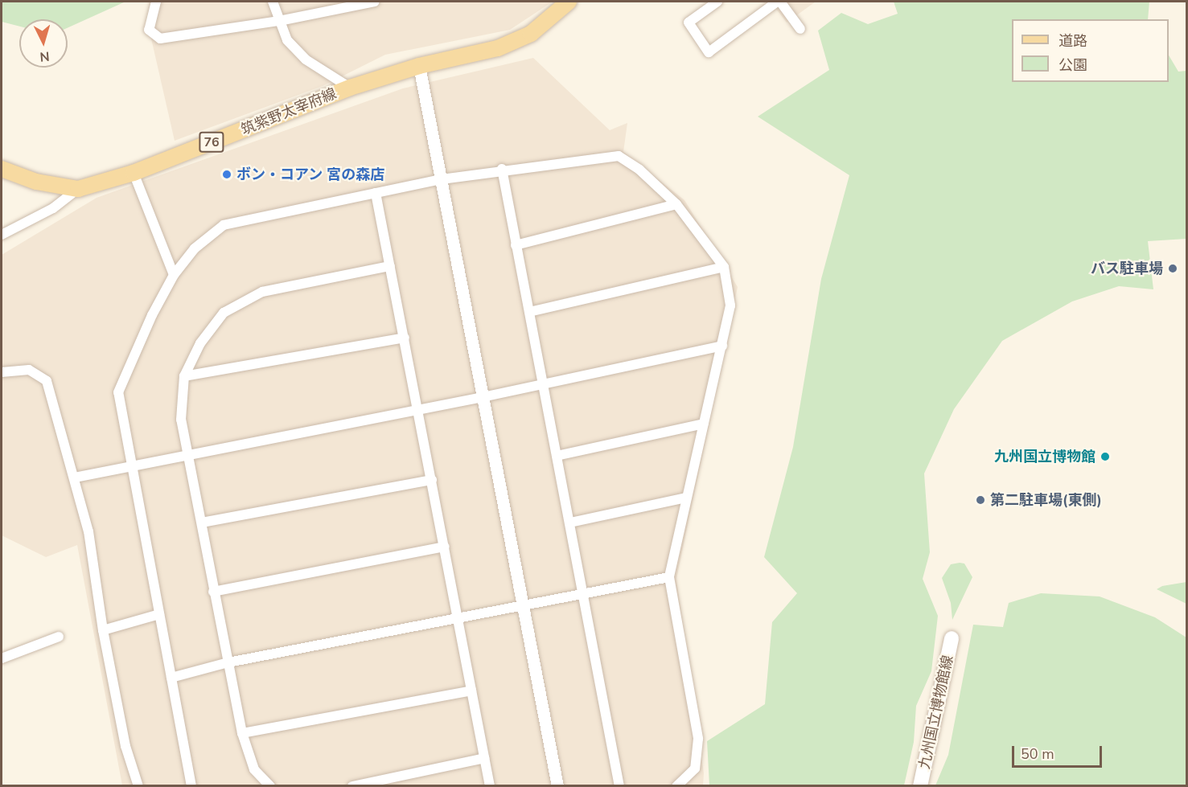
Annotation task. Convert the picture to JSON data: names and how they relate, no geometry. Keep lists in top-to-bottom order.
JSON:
{
  "streets": {
    "main road": ["筑紫野太宰府線", "76", "九州国立博物館線"]
  },
  "places": [
    "ボン・コアン 宮の森店",
    "バス駐車場",
    "九州国立博物館",
    "第二駐車場(東側)"
  ],
  "legend": ["道路", "公園"],
  "scale_bar": "50 m",
  "north": "bottom"
}
